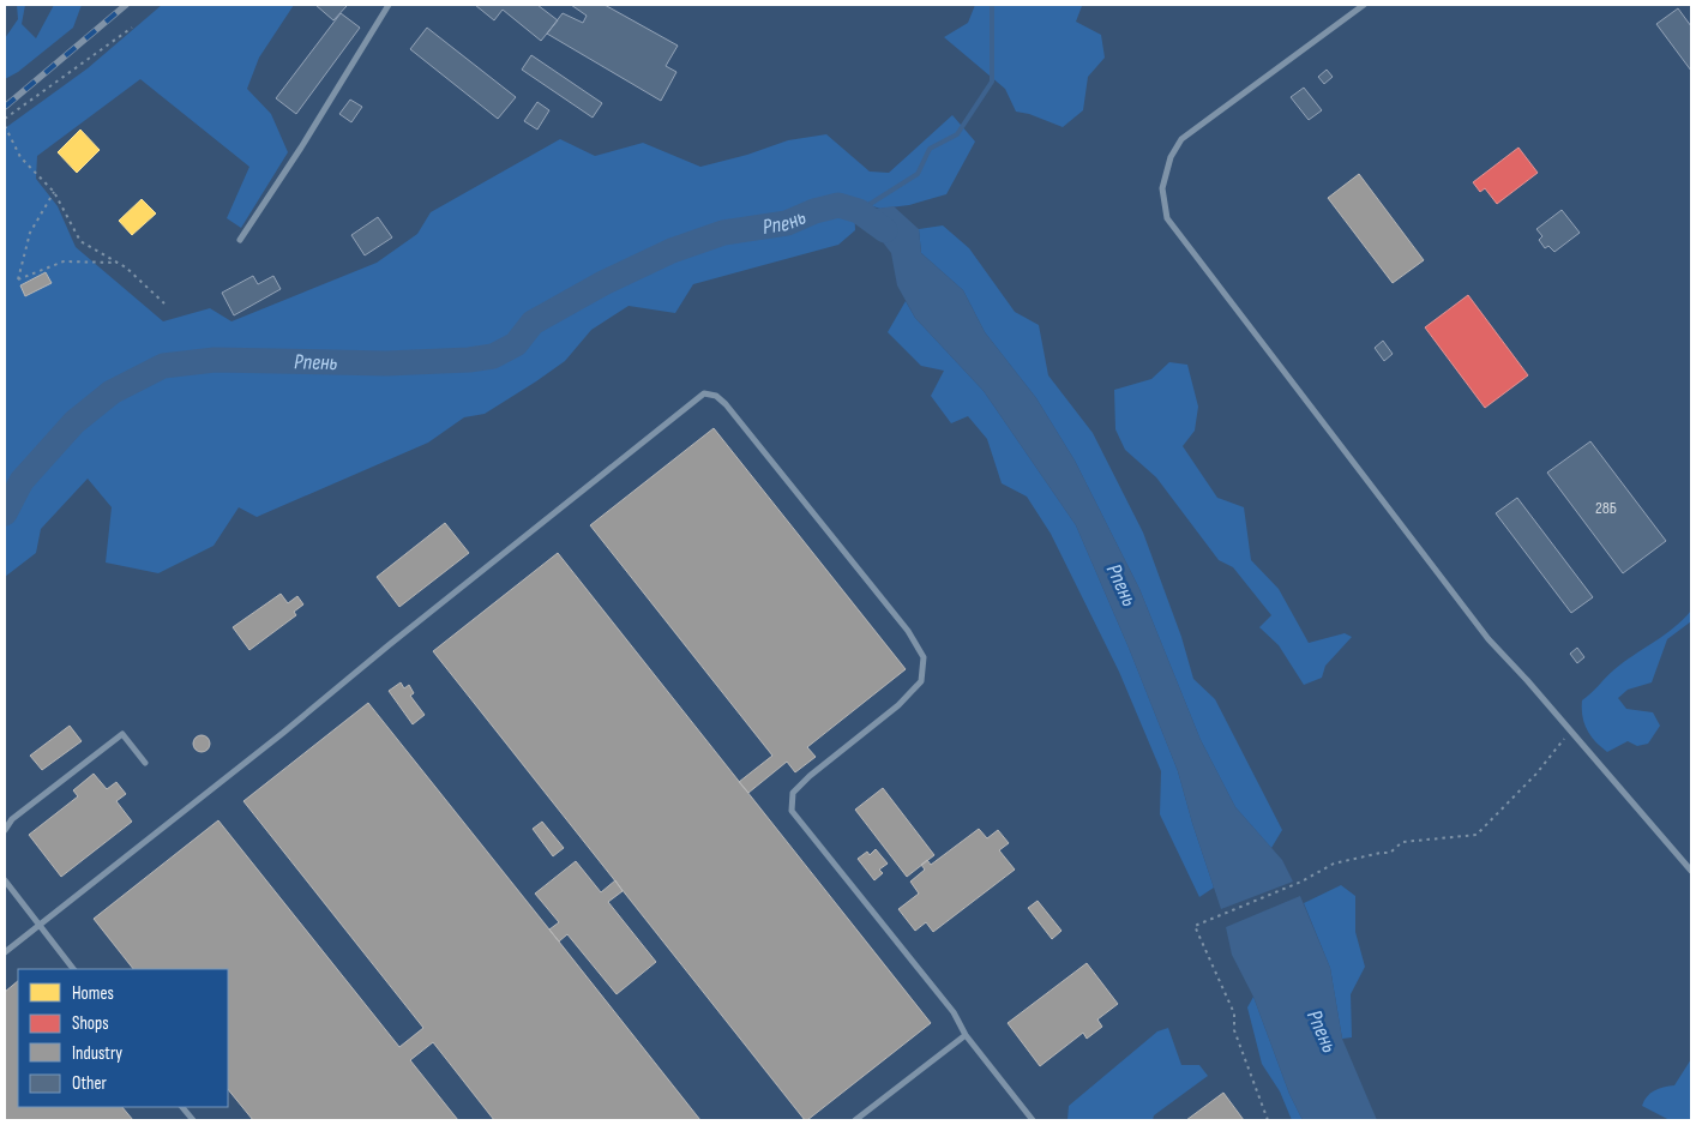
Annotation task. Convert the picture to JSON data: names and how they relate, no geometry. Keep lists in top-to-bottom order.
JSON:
{
  "water": ["Рпень"],
  "house_numbers": ["28Б"],
  "legend": [
    "Homes",
    "Shops",
    "Industry",
    "Other"
  ]
}
